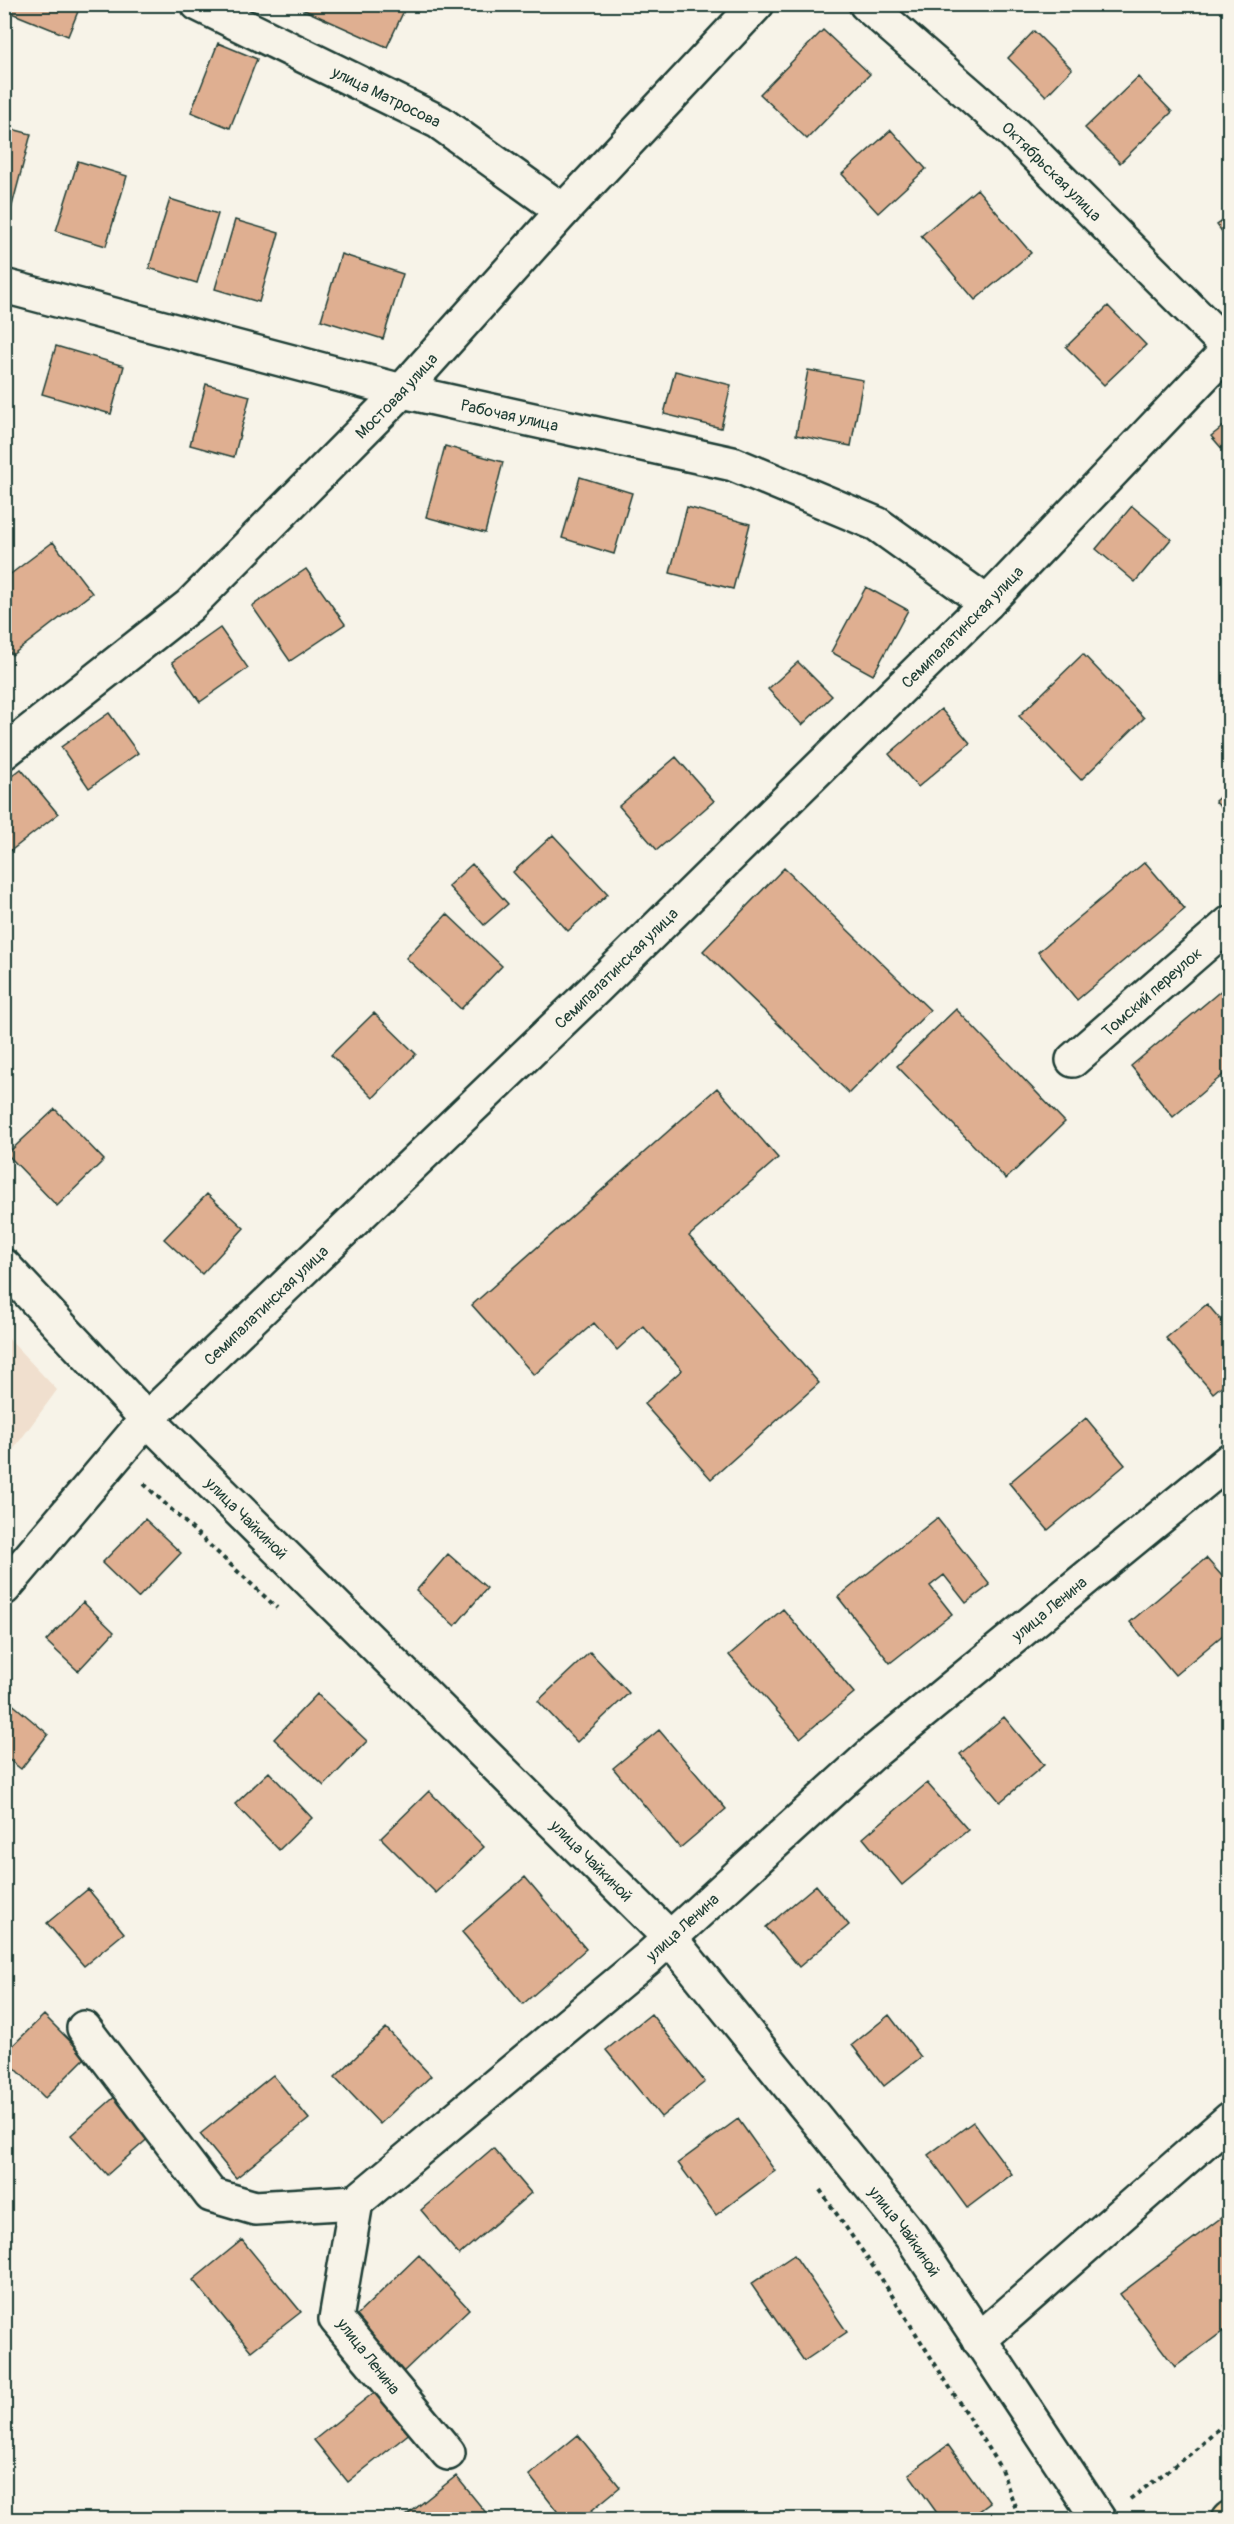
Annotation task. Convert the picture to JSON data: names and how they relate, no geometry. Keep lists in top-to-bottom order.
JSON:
{
  "streets": {
    "street": [
      "улица Матросова",
      "Октябрьская улица",
      "Мостовая улица",
      "Рабочая улица",
      "Семипалатинская улица",
      "Томский переулок",
      "улица Чайкиной",
      "улица Ленина"
    ]
  },
  "crossings": [
    ["улица Матросова", "Мостовая улица"],
    ["Октябрьская улица", "Семипалатинская улица"],
    ["Мостовая улица", "Рабочая улица"],
    ["Рабочая улица", "Семипалатинская улица"],
    ["Семипалатинская улица", "улица Чайкиной"],
    ["улица Чайкиной", "улица Ленина"]
  ]
}
